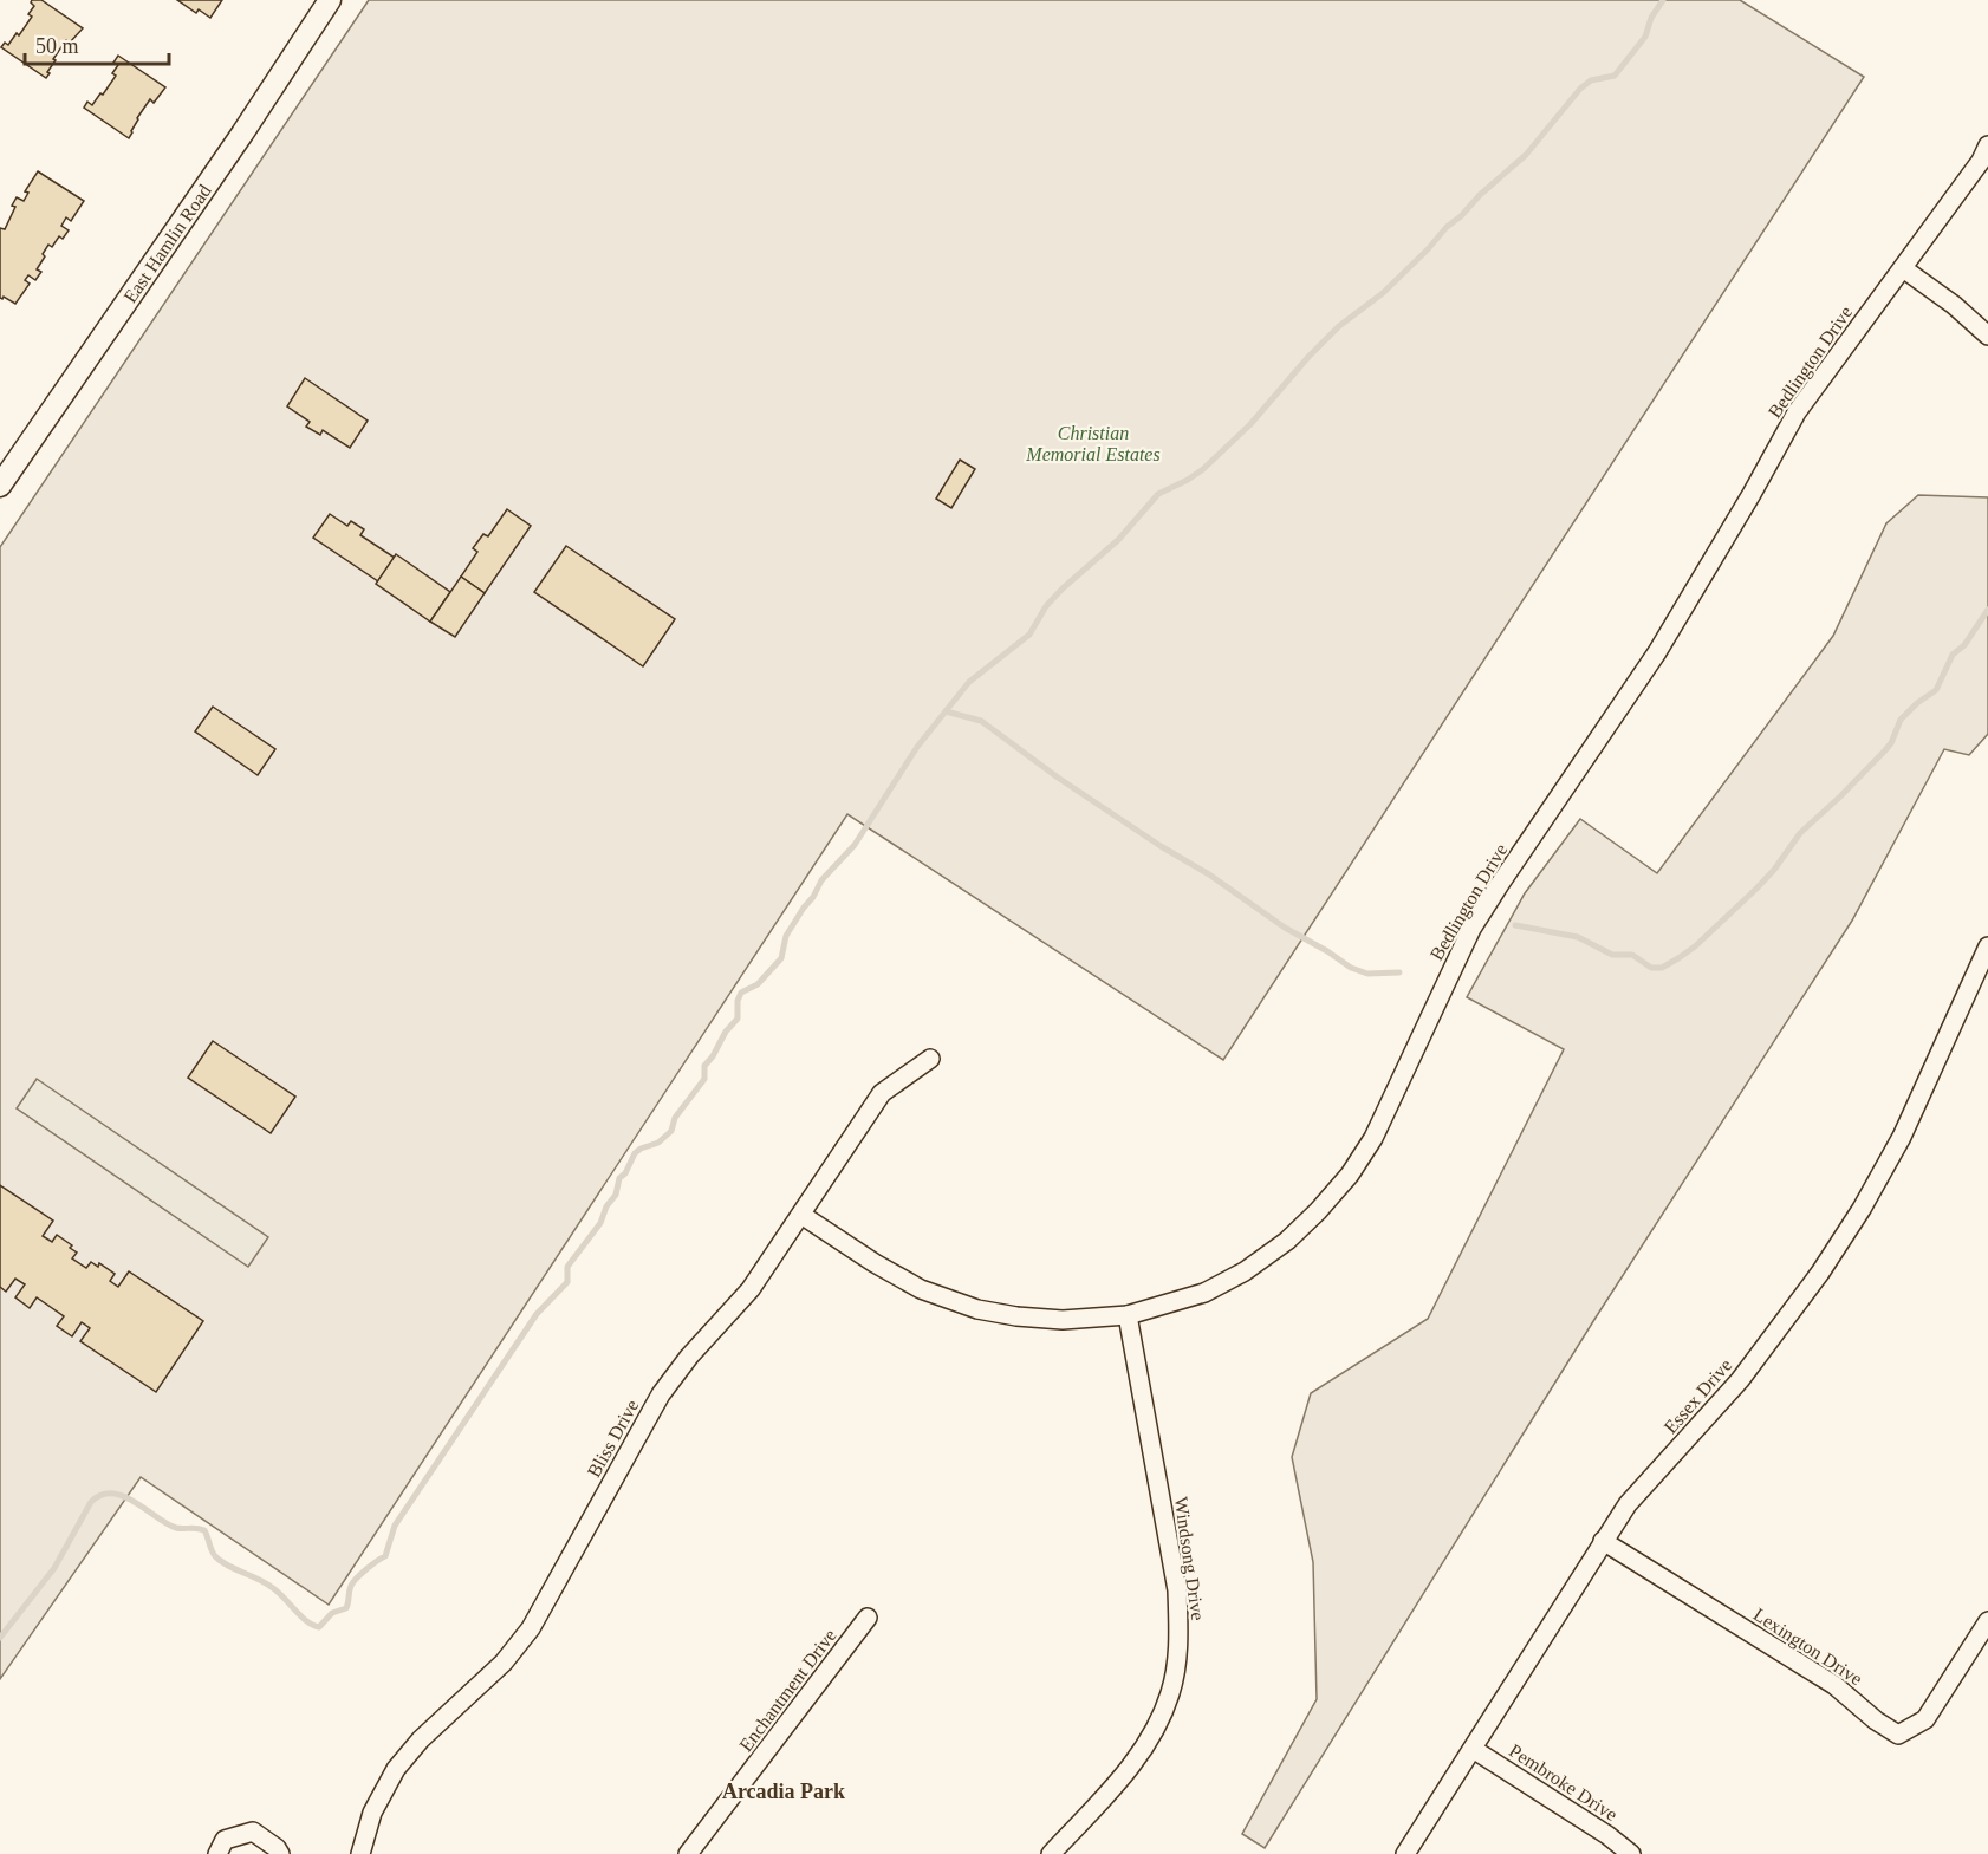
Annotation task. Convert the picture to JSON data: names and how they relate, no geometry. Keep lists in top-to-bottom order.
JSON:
{
  "streets": {
    "street": [
      "East Hamlin Road",
      "Bedlington Drive",
      "Essex Drive",
      "Bliss Drive",
      "Windsong Drive",
      "Lexington Drive",
      "Enchantment Drive",
      "Pembroke Drive"
    ]
  },
  "crossings": [
    ["Bedlington Drive", "Bliss Drive"],
    ["Bedlington Drive", "Windsong Drive"],
    ["Essex Drive", "Lexington Drive"],
    ["Essex Drive", "Pembroke Drive"]
  ],
  "districts": ["Arcadia Park"],
  "parks": ["Christian Memorial Estates"],
  "scale_bar": "50 m"
}
